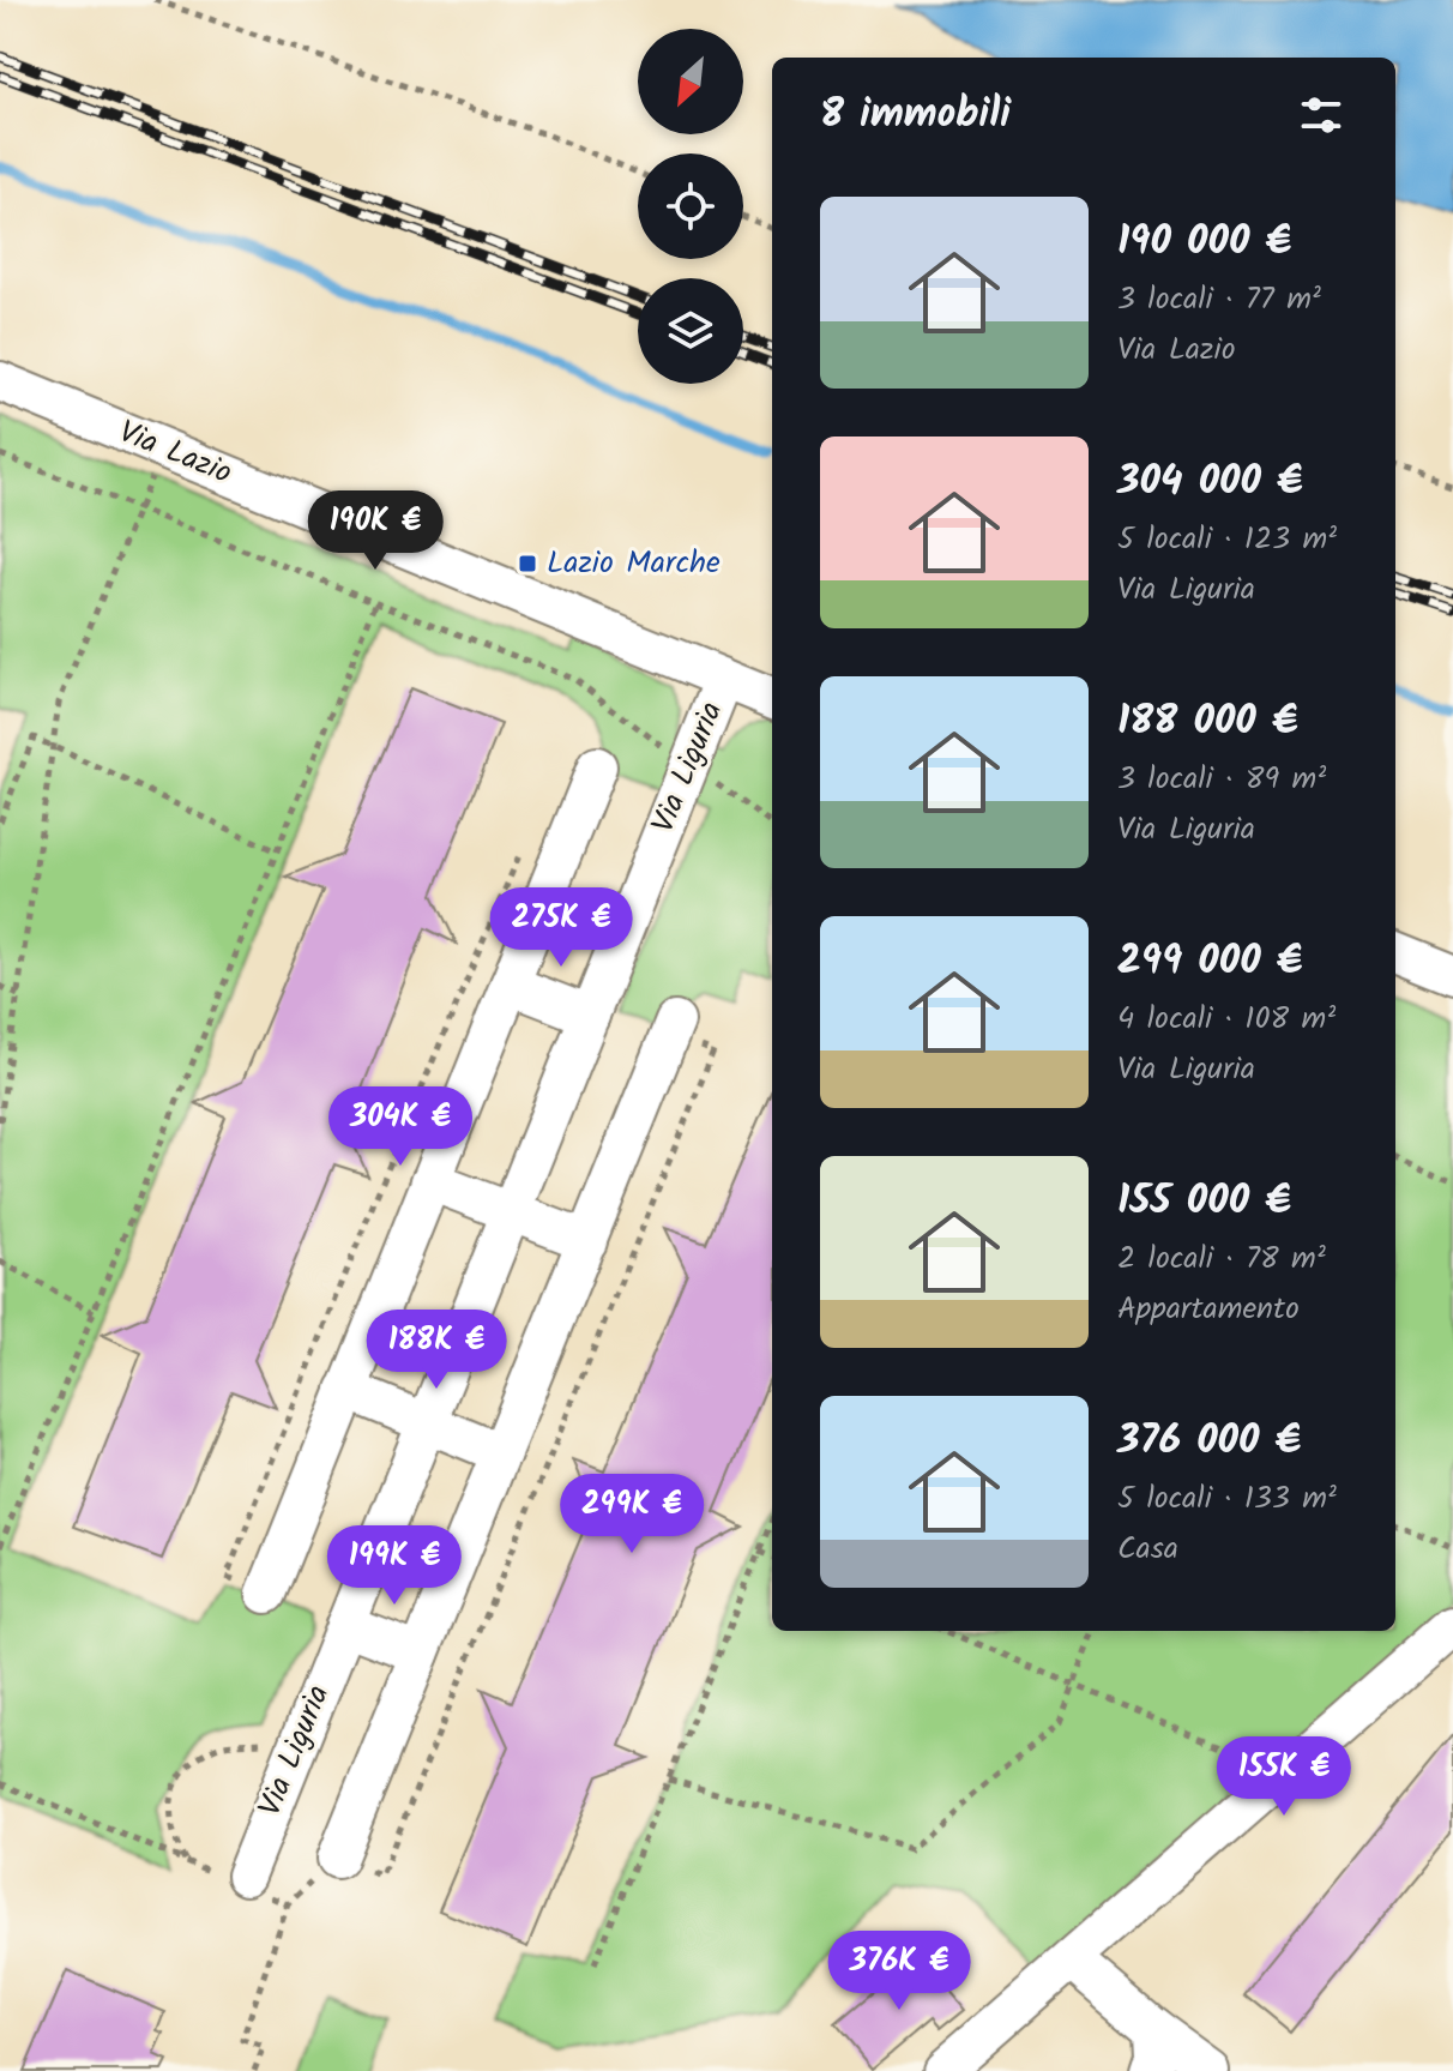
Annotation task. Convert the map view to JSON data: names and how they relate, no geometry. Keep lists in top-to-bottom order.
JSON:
{
  "streets": {
    "street": ["Via Lazio", "Via Liguria"]
  },
  "crossings": [
    ["Via Lazio", "Via Liguria"]
  ],
  "places": {
    "transit": ["Lazio Marche"]
  },
  "north": "bottom left",
  "page": {
    "heading": "8 immobili",
    "list": [
      {
        "name": "190 000 €",
        "note": "3 locali · 77 m² · Via Lazio"
      },
      {
        "name": "304 000 €",
        "note": "5 locali · 123 m² · Via Liguria"
      },
      {
        "name": "188 000 €",
        "note": "3 locali · 89 m² · Via Liguria"
      },
      {
        "name": "299 000 €",
        "note": "4 locali · 108 m² · Via Liguria"
      },
      {
        "name": "155 000 €",
        "note": "2 locali · 78 m² · Appartamento"
      },
      {
        "name": "376 000 €",
        "note": "5 locali · 133 m² · Casa"
      }
    ],
    "price": [
      "190K €",
      "275K €",
      "304K €",
      "188K €",
      "299K €",
      "199K €",
      "155K €",
      "376K €"
    ]
  }
}
